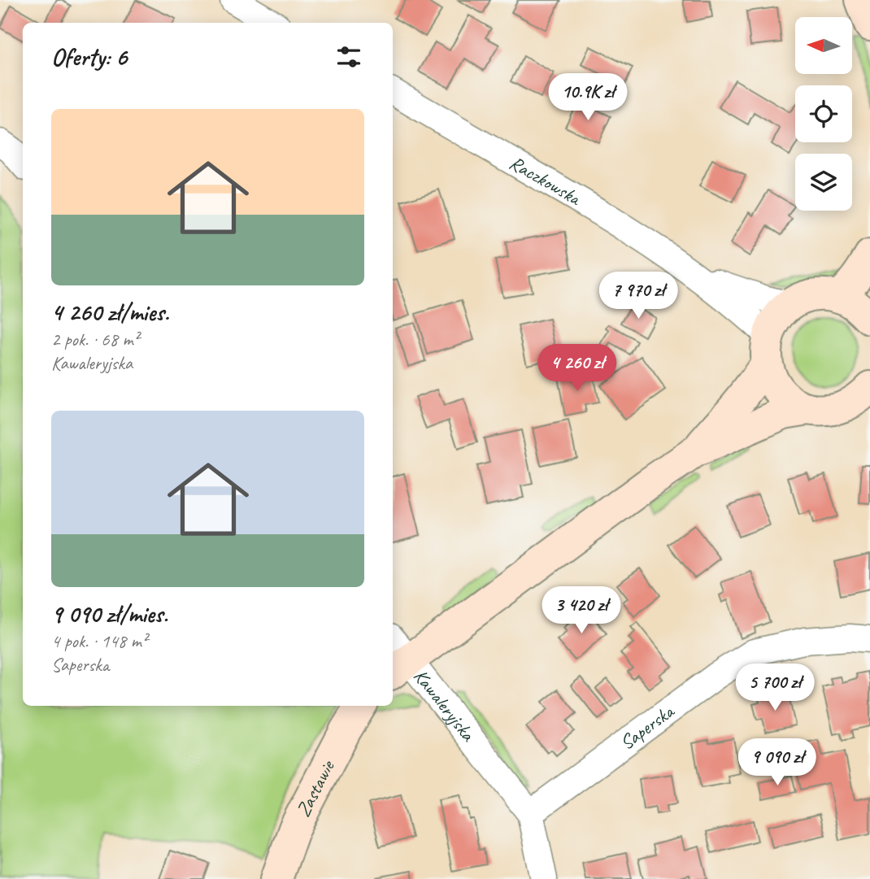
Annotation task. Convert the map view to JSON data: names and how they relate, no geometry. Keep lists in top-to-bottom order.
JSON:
{
  "streets": {
    "street": [
      "Raczkowska",
      "Kawaleryjska",
      "Saperska",
      "Zastawie"
    ]
  },
  "crossings": [
    ["Raczkowska", "Kawaleryjska"],
    ["Kawaleryjska", "Saperska"]
  ],
  "north": "left",
  "page": {
    "heading": "Oferty: 6",
    "price": [
      "10.9K zł",
      "7 970 zł",
      "4 260 zł",
      "3 420 zł",
      "5 700 zł",
      "9 090 zł"
    ],
    "list": [
      {
        "name": "4 260 zł/mies.",
        "note": "2 pok. · 68 m² · Kawaleryjska"
      },
      {
        "name": "9 090 zł/mies.",
        "note": "4 pok. · 148 m² · Saperska"
      }
    ]
  }
}
